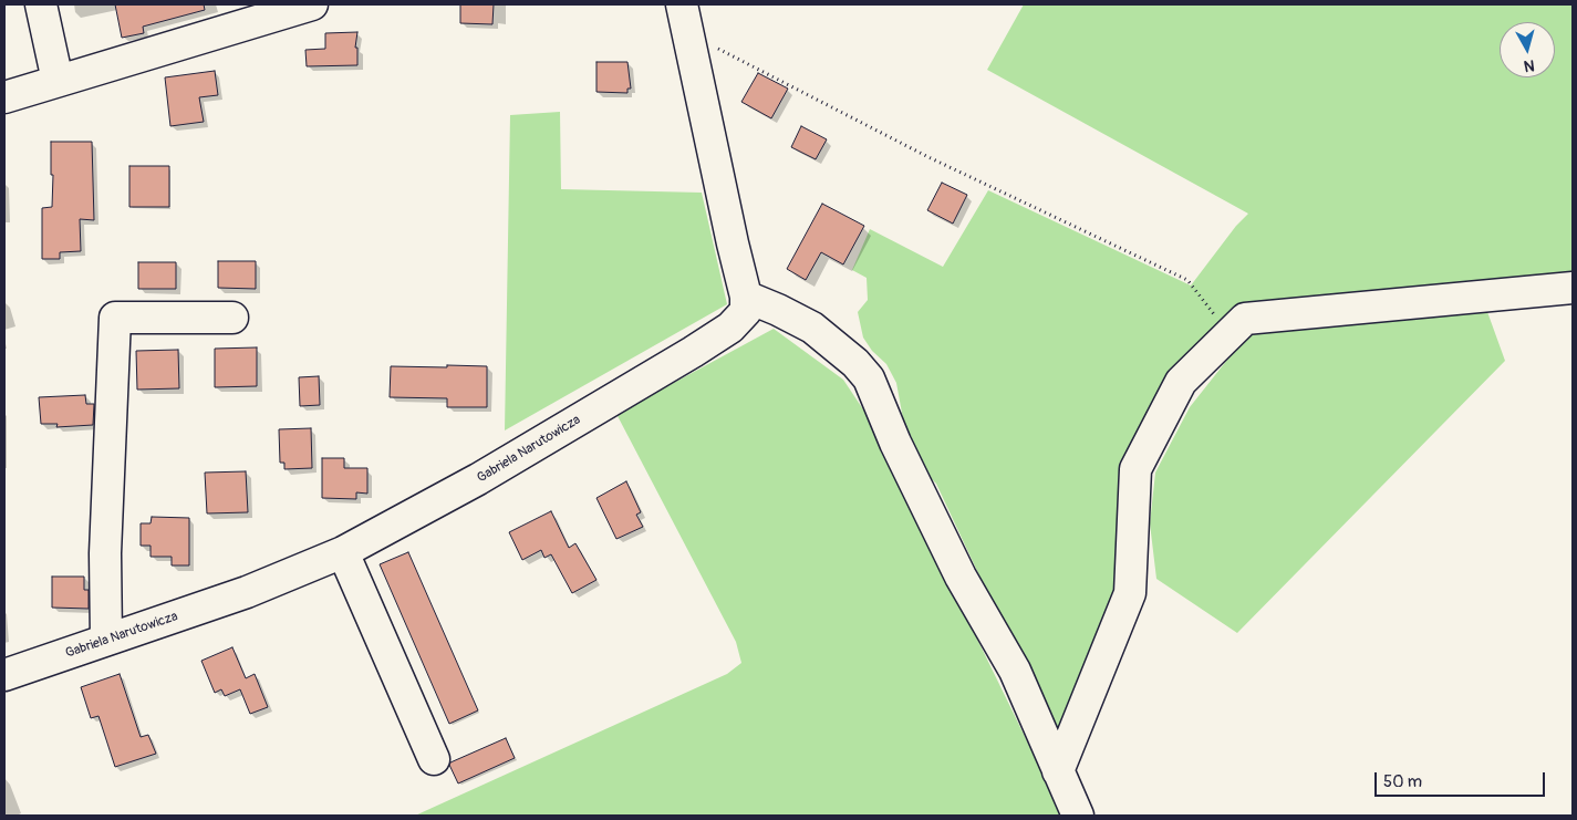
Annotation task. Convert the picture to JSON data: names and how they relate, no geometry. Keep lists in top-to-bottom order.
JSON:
{
  "streets": {
    "street": ["Gabriela Narutowicza"]
  },
  "scale_bar": "50 m",
  "north": "bottom"
}
